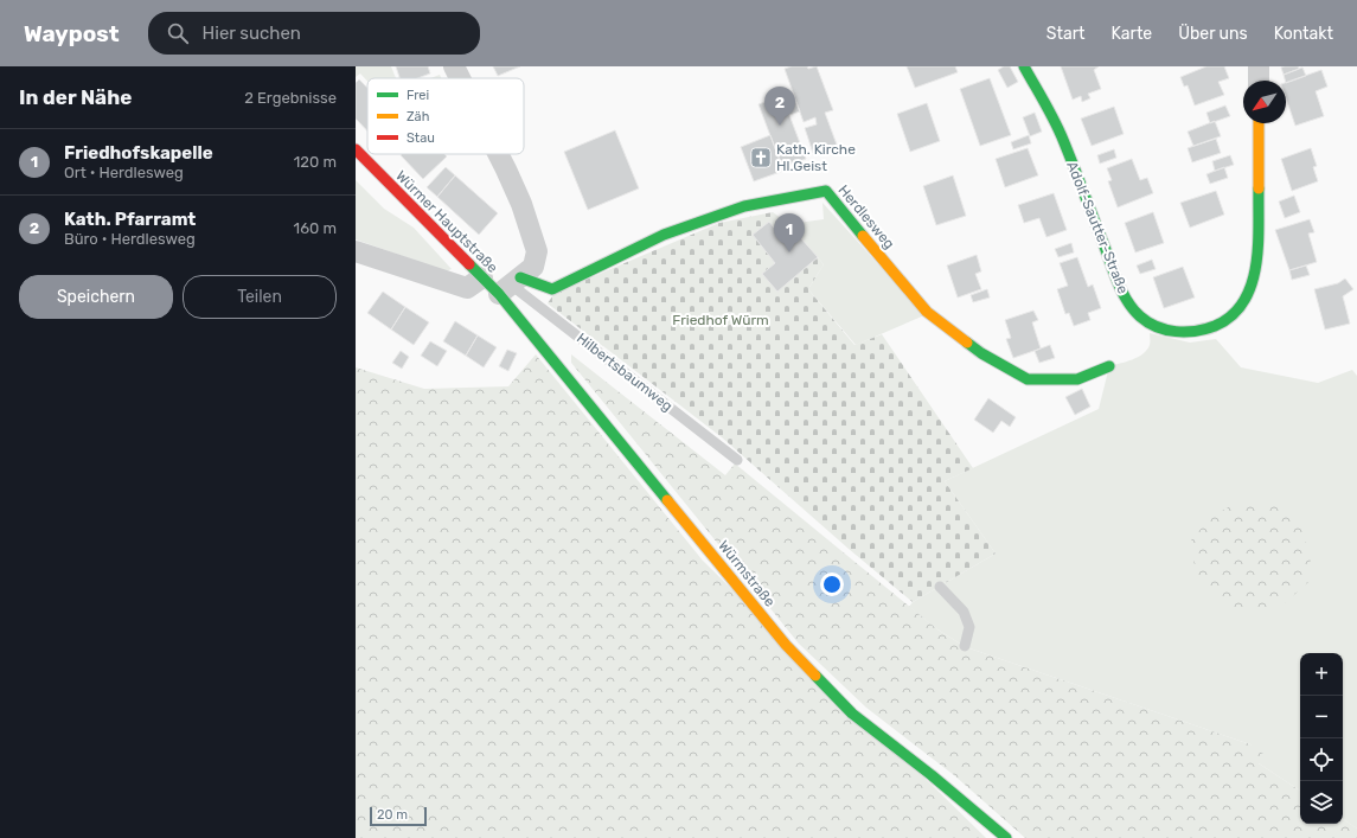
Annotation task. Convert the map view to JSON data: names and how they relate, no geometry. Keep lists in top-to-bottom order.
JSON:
{
  "streets": {
    "street": [
      "Herdlesweg",
      "Würmer Hauptstraße",
      "Adolf-Sautter-Straße",
      "Würmstraße"
    ],
    "lane": ["Hilbertsbaumweg"]
  },
  "crossings": [
    ["Herdlesweg", "Würmer Hauptstraße"],
    ["Herdlesweg", "Hilbertsbaumweg"],
    ["Herdlesweg", "Würmstraße"],
    ["Würmer Hauptstraße", "Hilbertsbaumweg"],
    ["Würmer Hauptstraße", "Würmstraße"],
    ["Hilbertsbaumweg", "Würmstraße"]
  ],
  "parks": ["Friedhof Würm"],
  "places": {
    "church": ["Kath. Kirche Hl.Geist"]
  },
  "legend": ["Frei", "Zäh", "Stau"],
  "scale_bar": "20 m",
  "north": "bottom left",
  "page": {
    "header": "Waypost",
    "search": "Hier suchen",
    "nav": [
      "Start",
      "Karte",
      "Über uns",
      "Kontakt"
    ],
    "heading": ["In der Nähe", "2 Ergebnisse"],
    "pins": ["2", "1"],
    "list": [
      {
        "mark": "1",
        "name": "Friedhofskapelle",
        "note": "Ort · Herdlesweg",
        "value": "120 m"
      },
      {
        "mark": "2",
        "name": "Kath. Pfarramt",
        "note": "Büro · Herdlesweg",
        "value": "160 m"
      }
    ],
    "buttons": ["Speichern", "Teilen"],
    "map_buttons": ["+", "−"],
    "scale": "20 m"
  }
}
